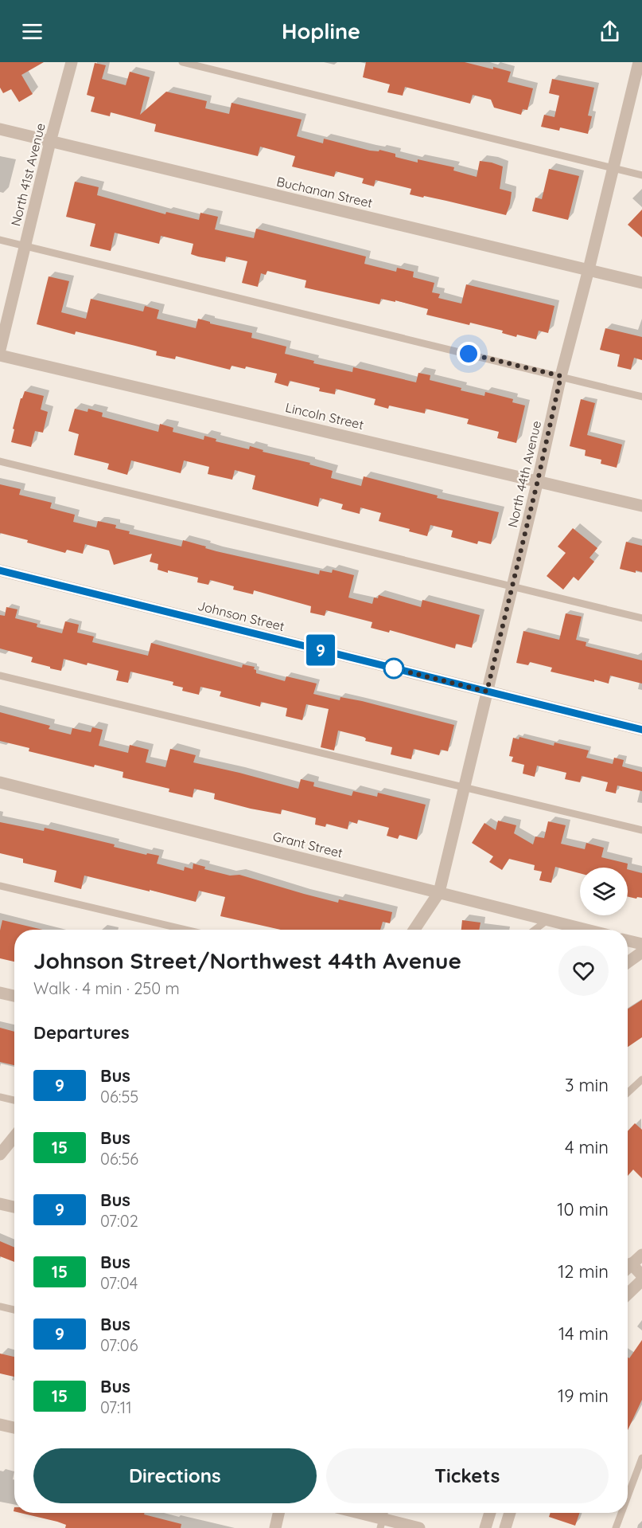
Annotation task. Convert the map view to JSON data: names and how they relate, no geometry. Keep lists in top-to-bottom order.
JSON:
{
  "streets": {
    "street": [
      "North 41st Avenue",
      "Buchanan Street",
      "Lincoln Street",
      "North 44th Avenue",
      "Johnson Street",
      "Grant Street"
    ]
  },
  "crossings": [
    ["North 41st Avenue", "Buchanan Street"],
    ["Buchanan Street", "North 44th Avenue"],
    ["Lincoln Street", "North 44th Avenue"],
    ["North 44th Avenue", "Johnson Street"],
    ["North 44th Avenue", "Grant Street"]
  ],
  "lines": ["bus line 9"],
  "page": {
    "header": "Hopline",
    "on_map": "9",
    "heading": [
      ["Johnson Street/Northwest 44th Avenue", "Walk · 4 min · 250 m"],
      "Departures"
    ],
    "list": [
      {
        "mark": "9",
        "name": "Bus",
        "note": "06:55",
        "value": "3 min"
      },
      {
        "mark": "15",
        "name": "Bus",
        "note": "06:56",
        "value": "4 min"
      },
      {
        "mark": "9",
        "name": "Bus",
        "note": "07:02",
        "value": "10 min"
      },
      {
        "mark": "15",
        "name": "Bus",
        "note": "07:04",
        "value": "12 min"
      },
      {
        "mark": "9",
        "name": "Bus",
        "note": "07:06",
        "value": "14 min"
      },
      {
        "mark": "15",
        "name": "Bus",
        "note": "07:11",
        "value": "19 min"
      }
    ],
    "buttons": ["Directions", "Tickets"]
  }
}
